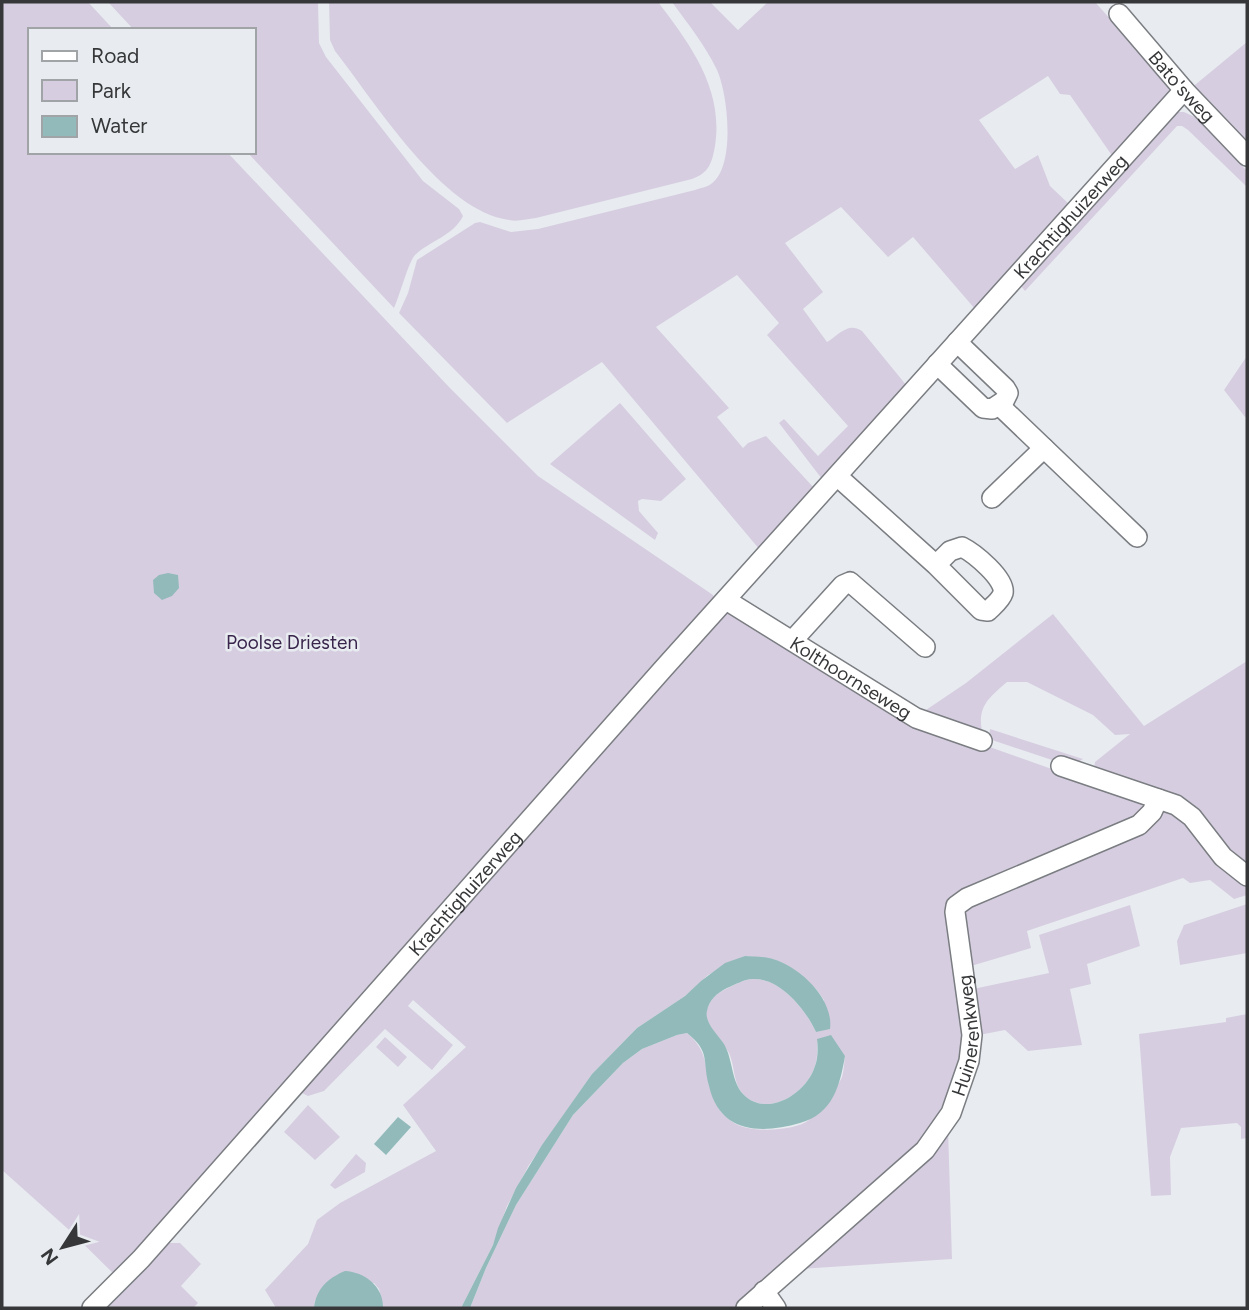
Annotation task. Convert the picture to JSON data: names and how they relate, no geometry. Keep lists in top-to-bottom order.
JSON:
{
  "streets": {
    "street": [
      "Bato'sweg",
      "Krachtighuizerweg",
      "Kolthoornseweg",
      "Huinerenkweg"
    ]
  },
  "crossings": [
    ["Bato'sweg", "Krachtighuizerweg"],
    ["Krachtighuizerweg", "Kolthoornseweg"]
  ],
  "parks": ["Poolse Driesten"],
  "legend": ["Road", "Park", "Water"],
  "north": "bottom left"
}
